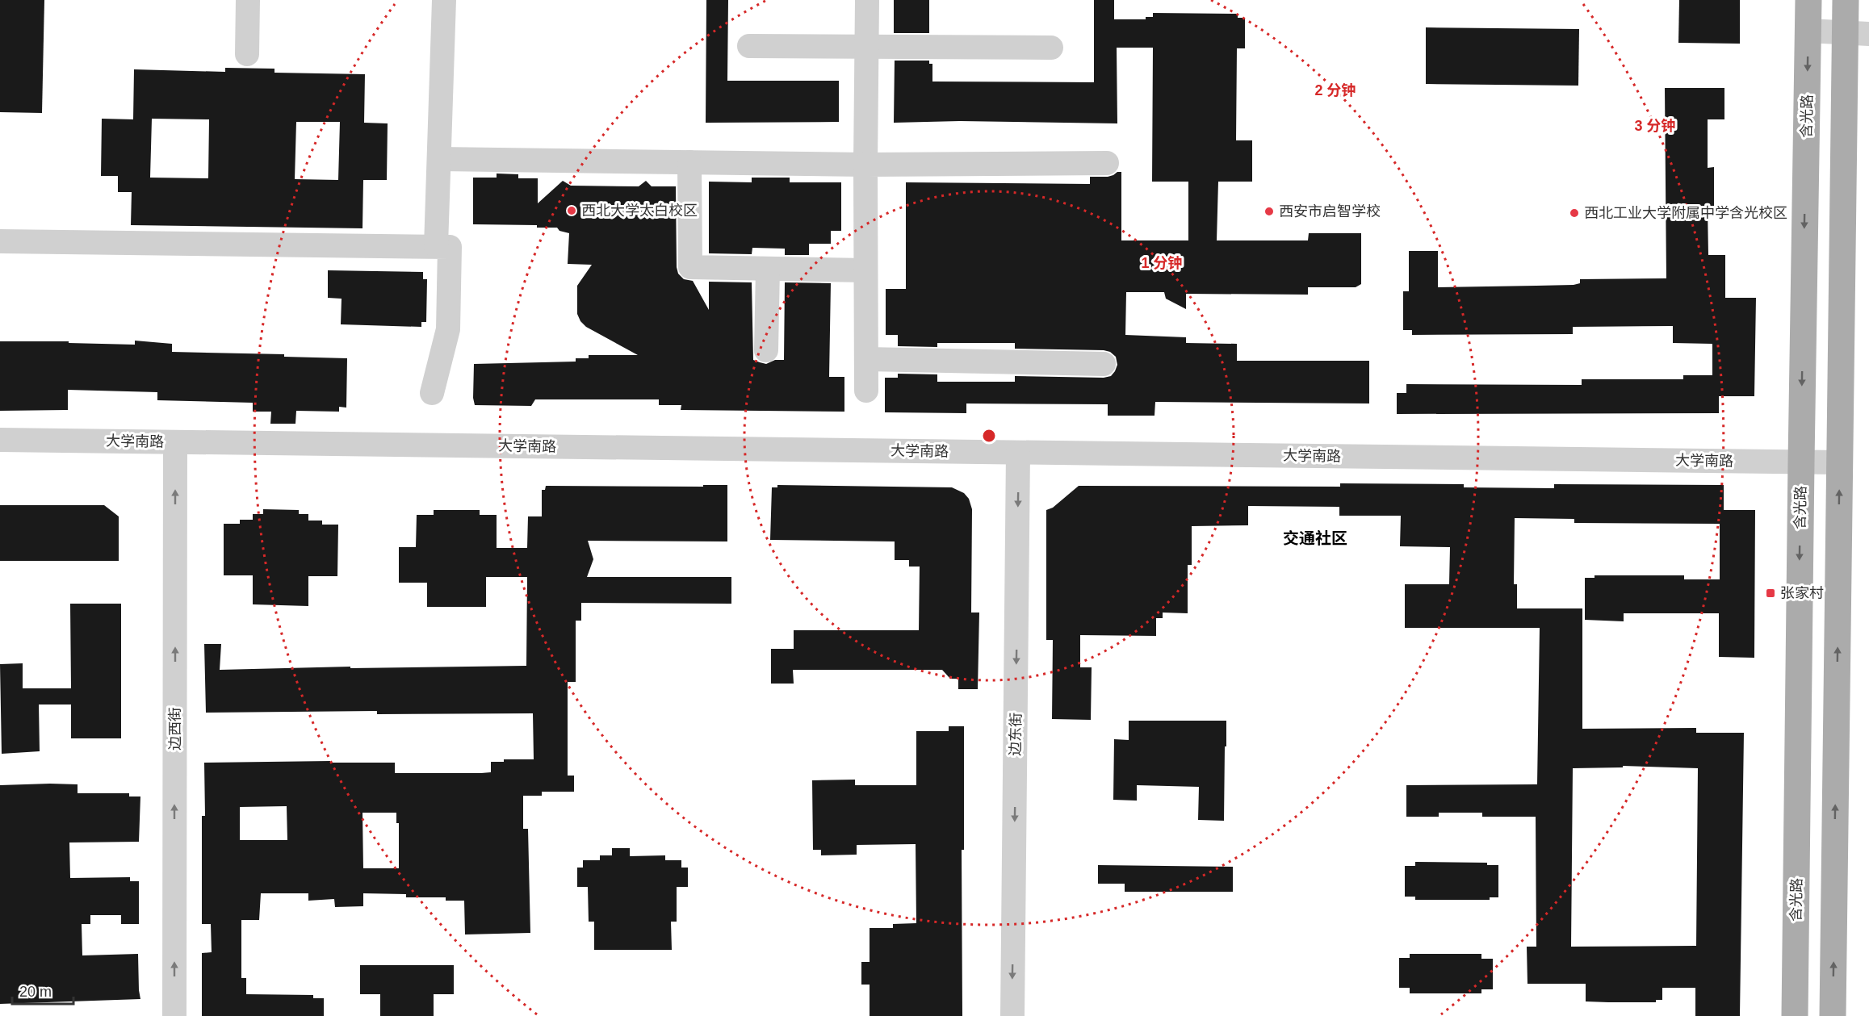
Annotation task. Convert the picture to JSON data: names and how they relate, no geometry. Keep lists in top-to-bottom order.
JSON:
{
  "streets": {
    "main road": ["含光路"],
    "street": ["大学南路", "边西街", "边东街"]
  },
  "crossings": [
    ["含光路", "大学南路"],
    ["大学南路", "边西街"],
    ["大学南路", "边东街"]
  ],
  "one_way": ["边西街", "边东街"],
  "districts": ["交通社区"],
  "places": {
    "other": ["西北大学太白校区", "西安市启智学校", "西北工业大学附属中学含光校区"],
    "transit": ["张家村"]
  },
  "scale_bar": "20 m",
  "rings": ["2 分钟", "3 分钟", "1 分钟"]
}
